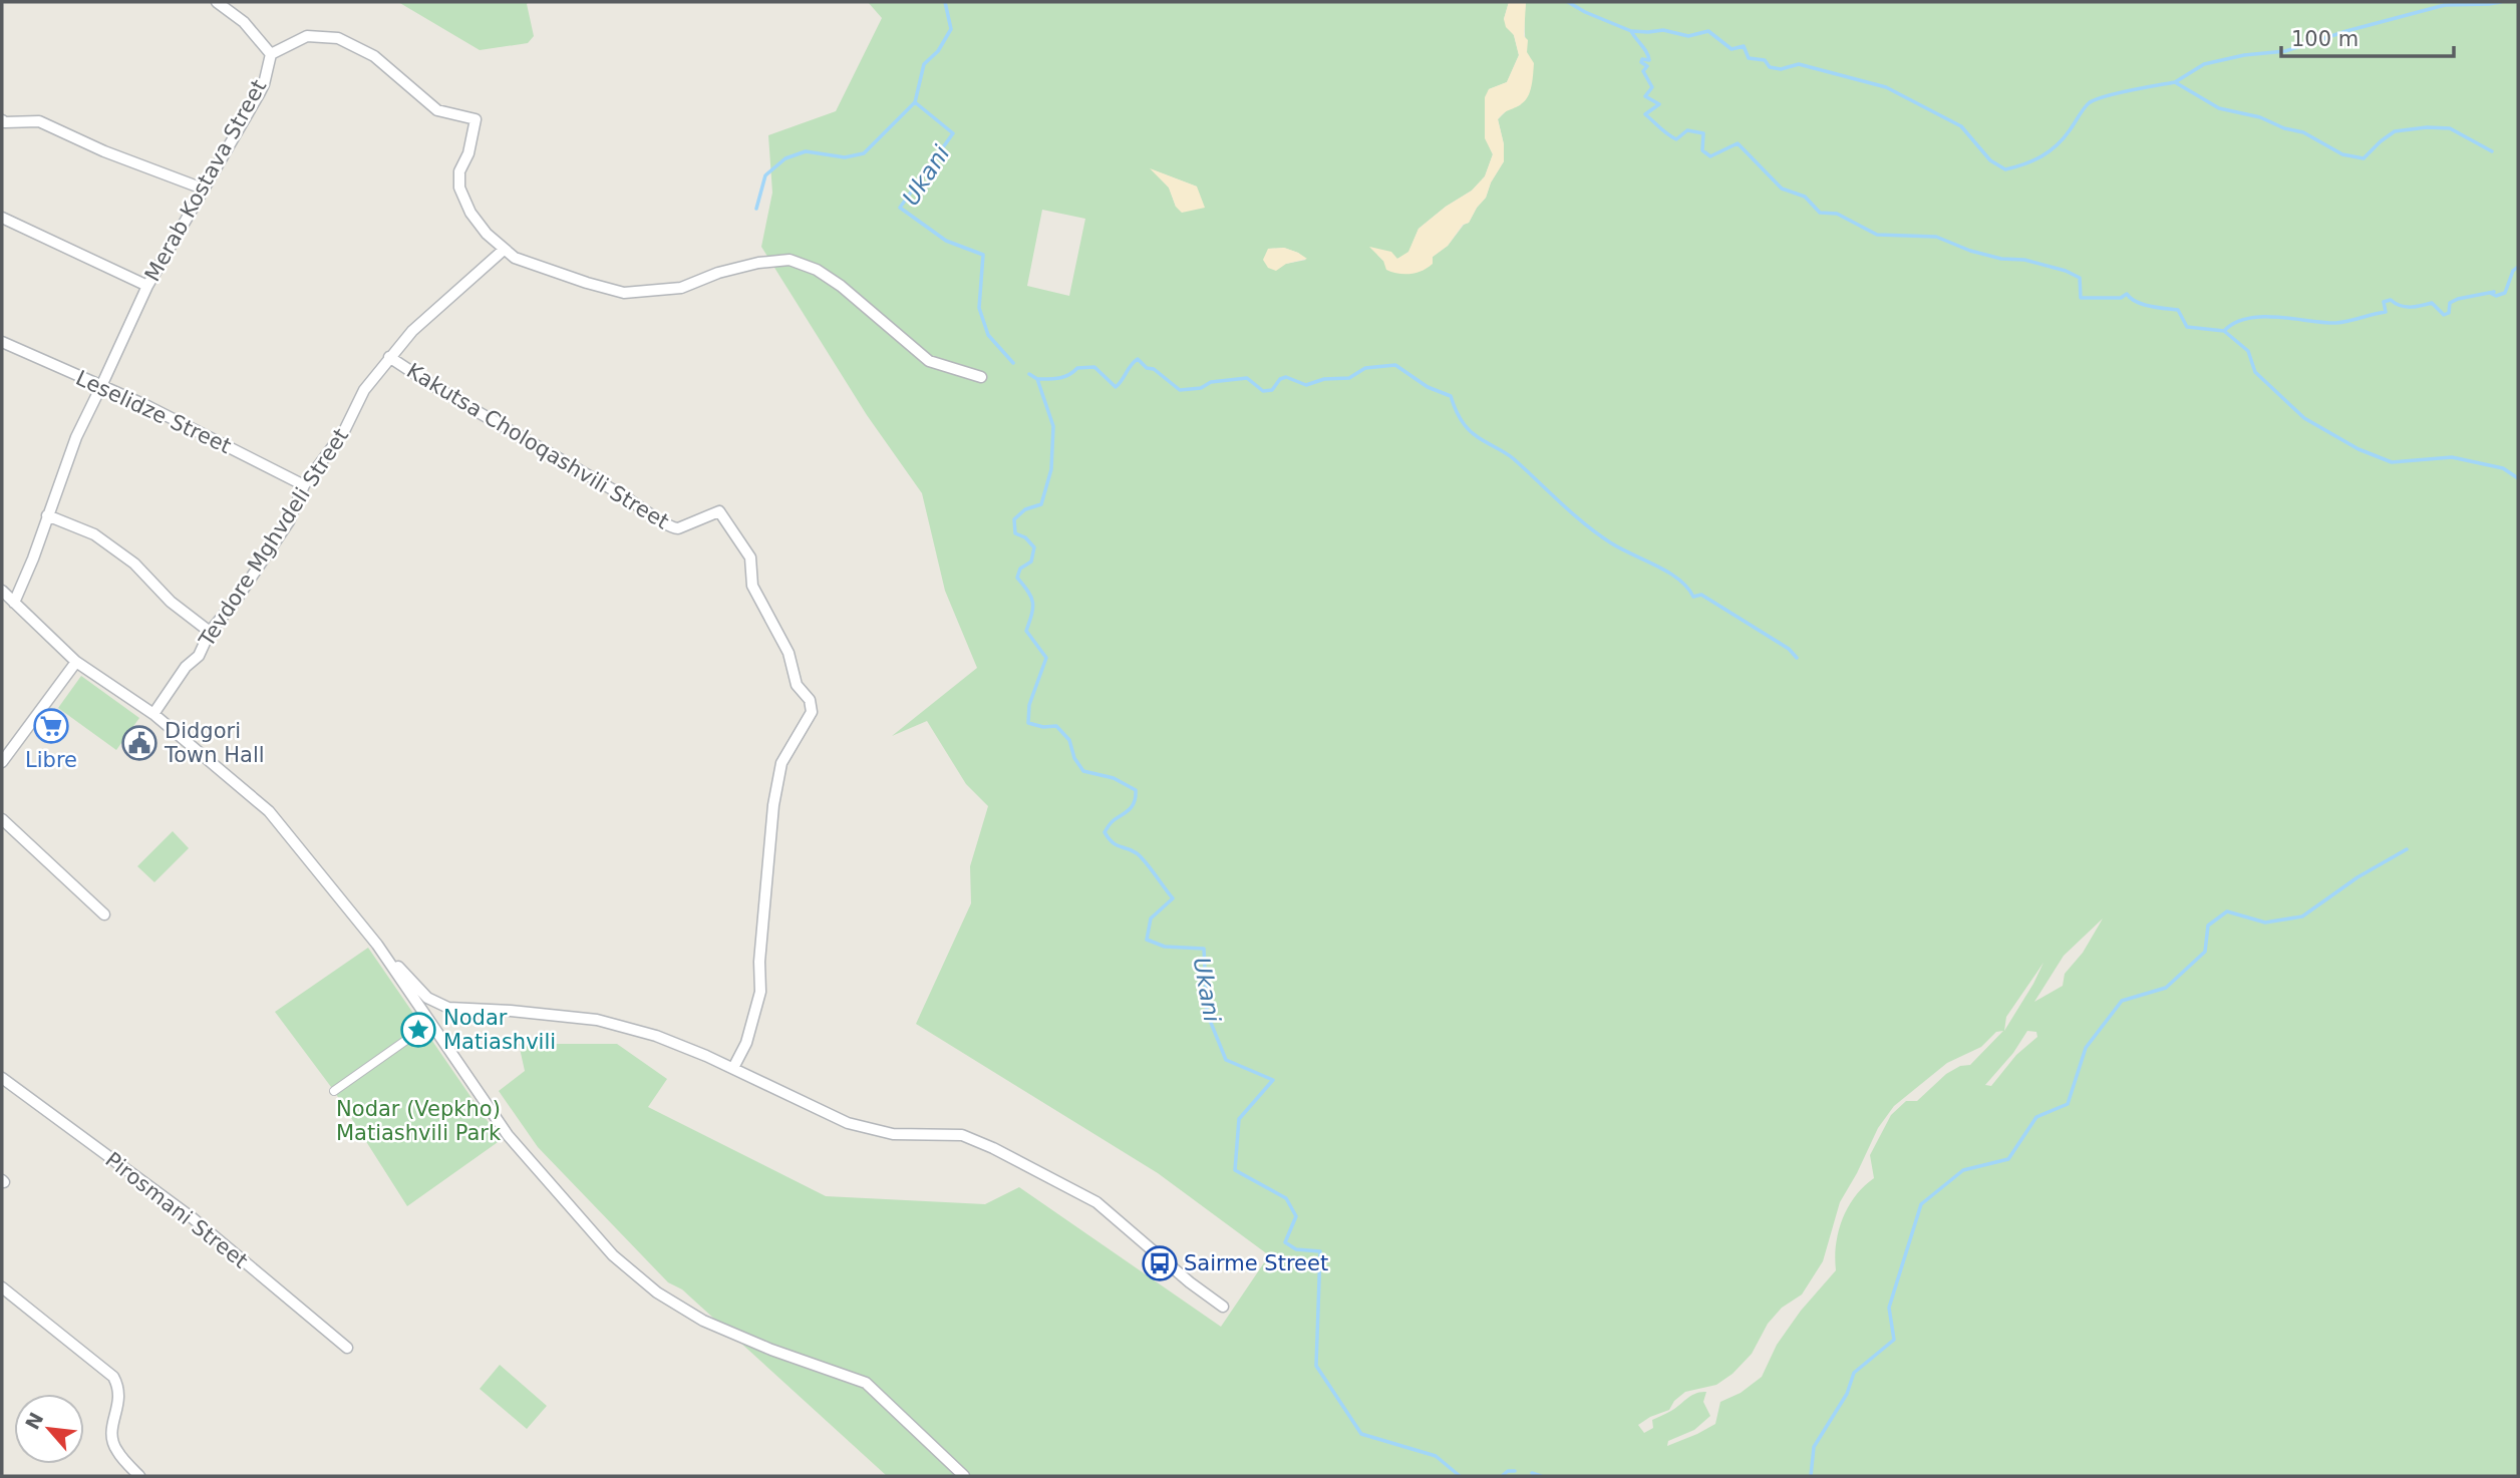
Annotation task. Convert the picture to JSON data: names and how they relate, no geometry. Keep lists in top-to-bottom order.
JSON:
{
  "streets": {
    "street": [
      "Merab Kostava Street",
      "Leselidze Street",
      "Kakutsa Choloqashvili Street",
      "Tevdore Mghvdeli Street",
      "Pirosmani Street"
    ]
  },
  "crossings": [
    ["Merab Kostava Street", "Leselidze Street"],
    ["Merab Kostava Street", "Tevdore Mghvdeli Street"],
    ["Leselidze Street", "Tevdore Mghvdeli Street"],
    ["Kakutsa Choloqashvili Street", "Tevdore Mghvdeli Street"]
  ],
  "water": ["Ukani"],
  "parks": ["Nodar (Vepkho) Matiashvili Park"],
  "places": {
    "supermarket": ["Libre"],
    "public building": ["Didgori Town Hall"],
    "place": ["Nodar Matiashvili"],
    "bus stop": ["Sairme Street"]
  },
  "scale_bar": "100 m",
  "north": "top left"
}
